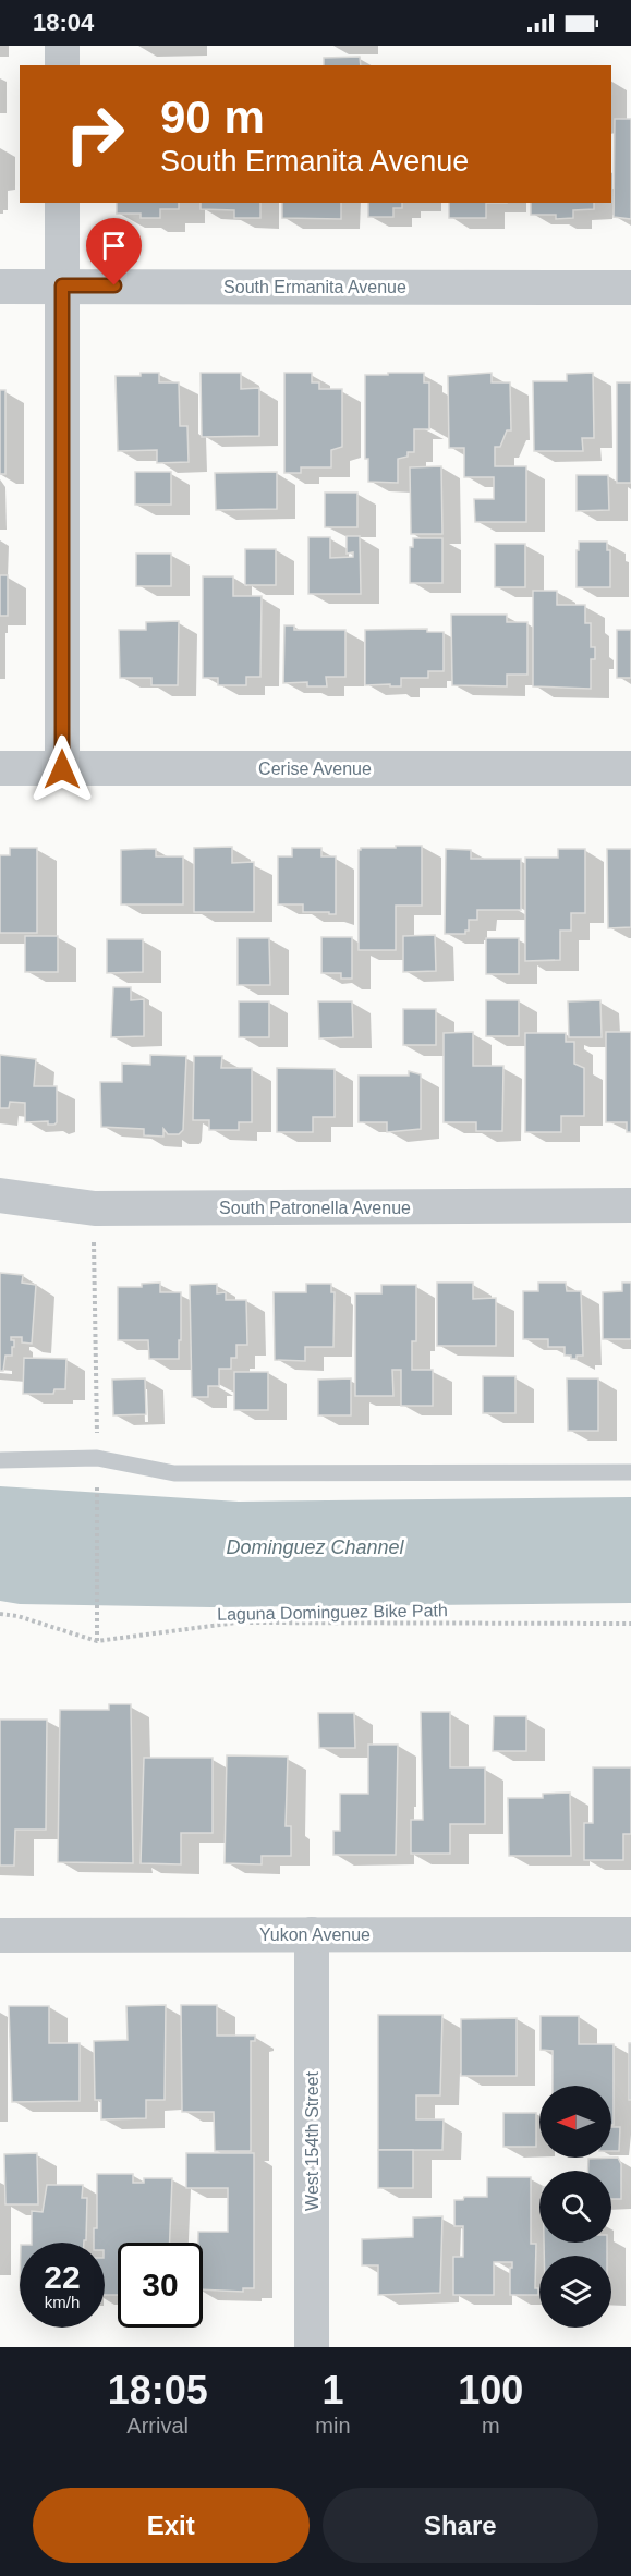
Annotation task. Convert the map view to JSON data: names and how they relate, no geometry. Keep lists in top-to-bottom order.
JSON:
{
  "streets": {
    "street": [
      "South Ermanita Avenue",
      "Cerise Avenue",
      "South Patronella Avenue",
      "Yukon Avenue",
      "West 154th Street"
    ],
    "path": ["Laguna Dominguez Bike Path"]
  },
  "crossings": [
    ["Yukon Avenue", "West 154th Street"]
  ],
  "water": ["Dominguez Channel"],
  "north": "left",
  "page": {
    "status": "18:04",
    "turn": ["90 m", "South Ermanita Avenue"],
    "speed": "22 km/h",
    "limit": "30",
    "eta": [
      "18:05",
      "Arrival",
      "1",
      "min",
      "100",
      "m"
    ],
    "buttons": ["Exit", "Share"]
  }
}
